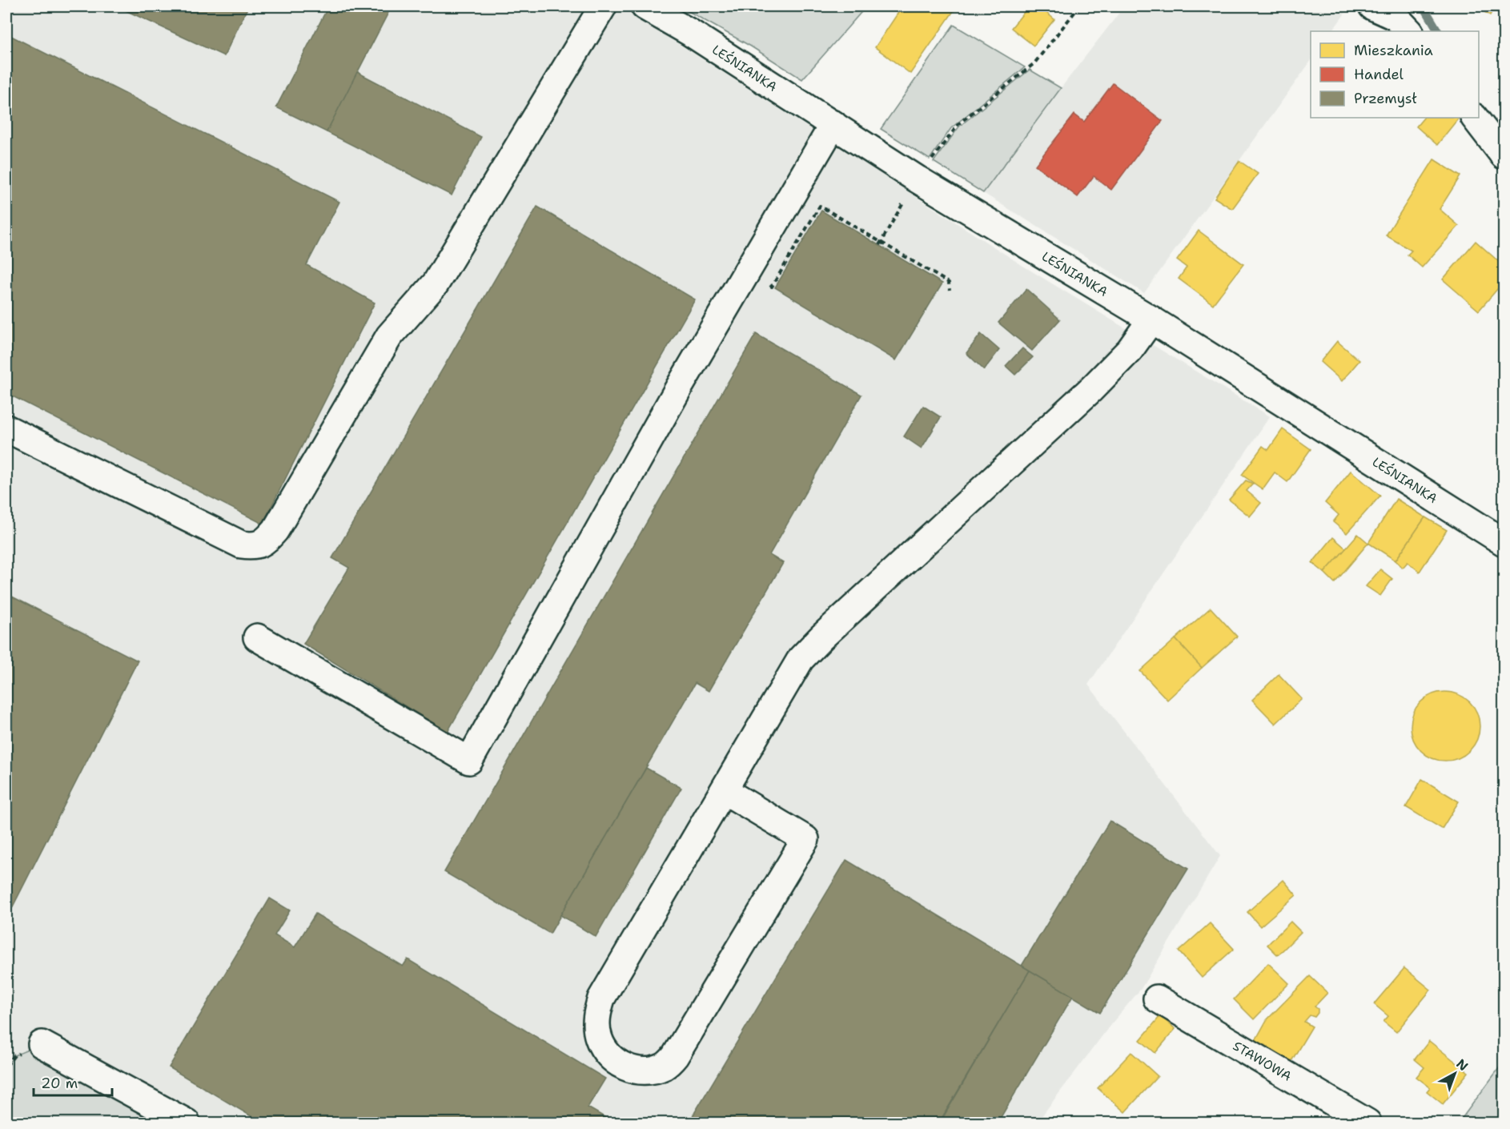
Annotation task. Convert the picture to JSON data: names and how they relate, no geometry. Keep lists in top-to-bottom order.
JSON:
{
  "streets": {
    "street": ["LEŚNIANKA", "STAWOWA"]
  },
  "legend": ["Mieszkania", "Handel", "Przemysł"],
  "scale_bar": "20 m",
  "north": "top right"
}
